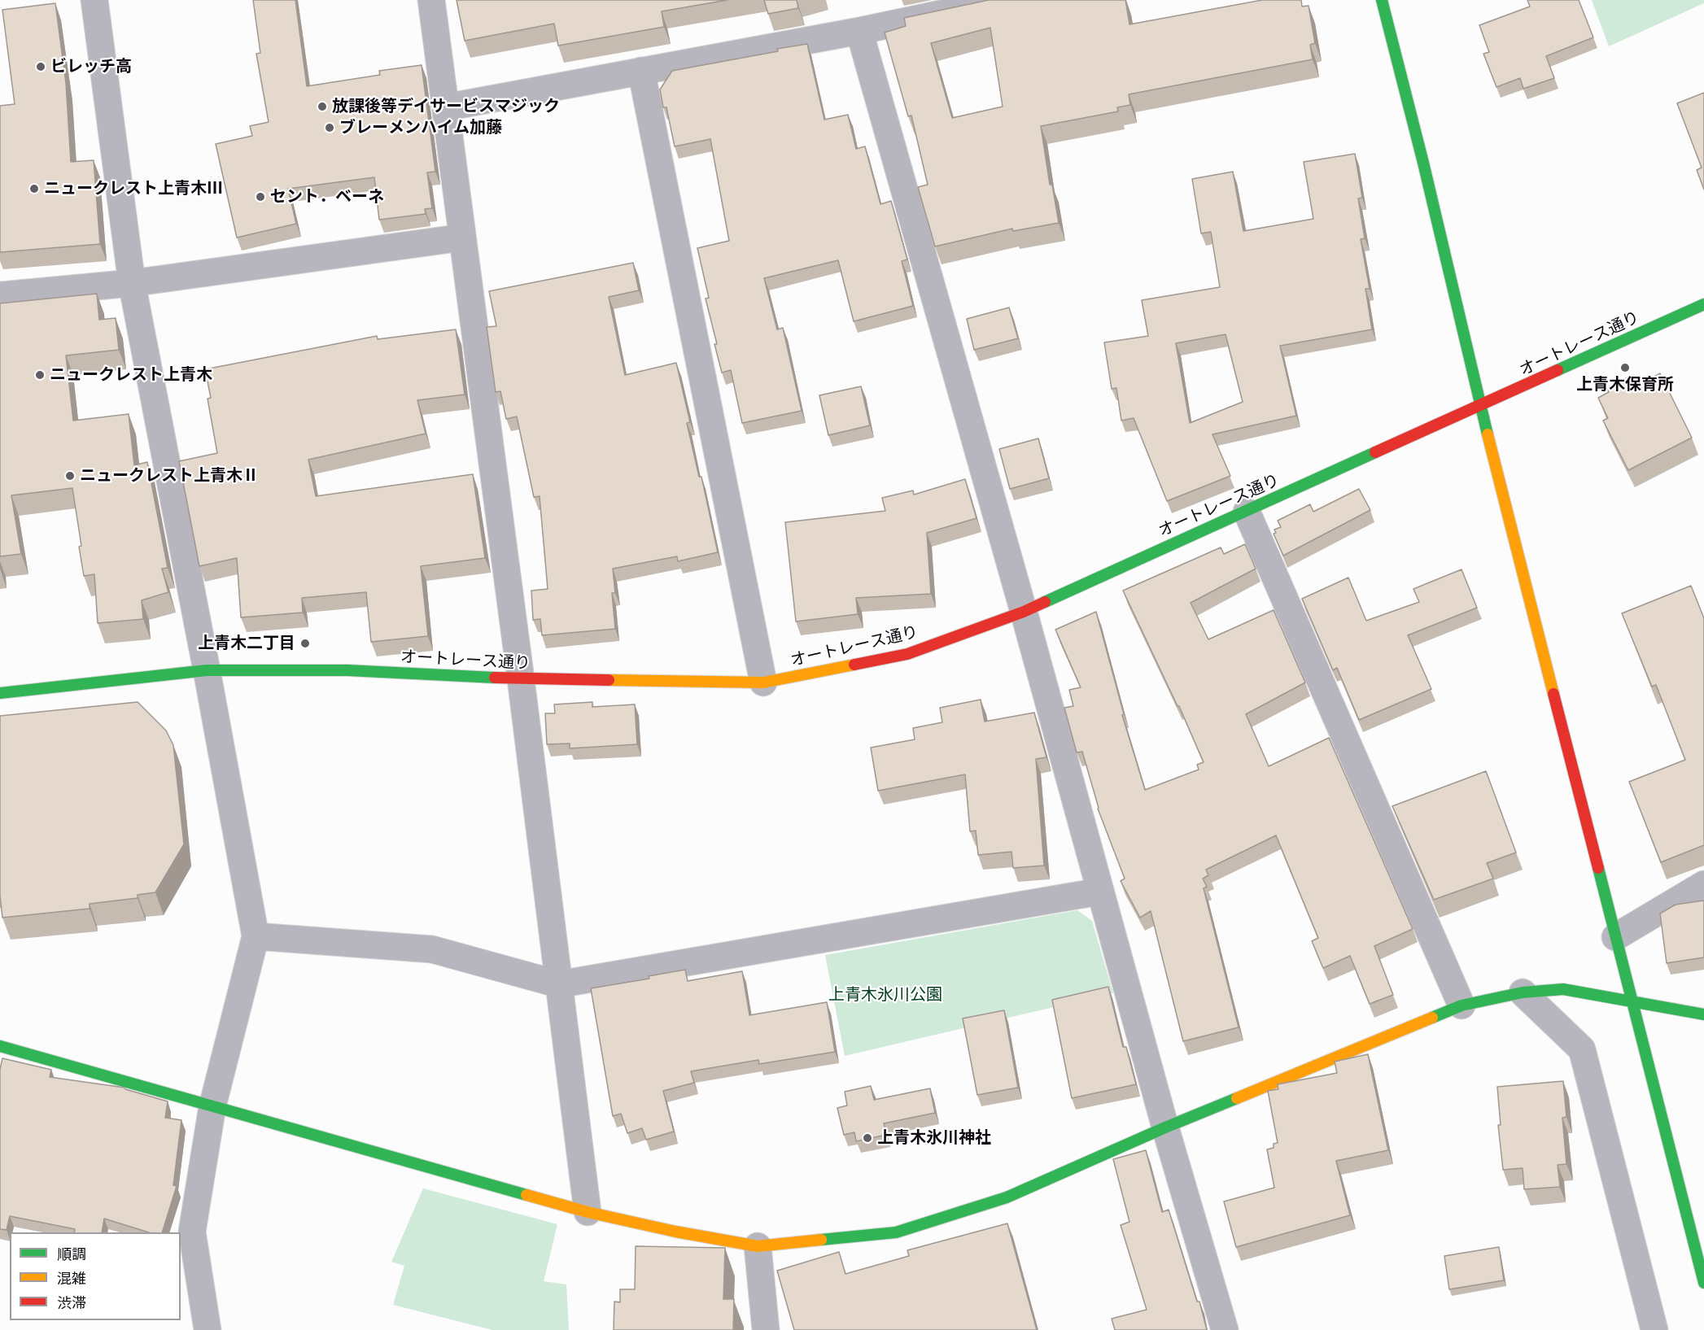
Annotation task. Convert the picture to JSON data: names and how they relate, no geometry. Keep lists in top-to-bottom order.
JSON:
{
  "streets": {
    "street": ["オートレース通り"]
  },
  "parks": ["上青木氷川公園"],
  "places": [
    "ビレッチ高",
    "放課後等デイサービスマジック",
    "ブレーメンハイム加藤",
    "ニュークレスト上青木Ⅲ",
    "セント．ベーネ",
    "上青木保育所",
    "ニュークレスト上青木",
    "ニュークレスト上青木Ⅱ",
    "上青木二丁目",
    "上青木氷川神社"
  ],
  "legend": ["順調", "混雑", "渋滞"]
}
